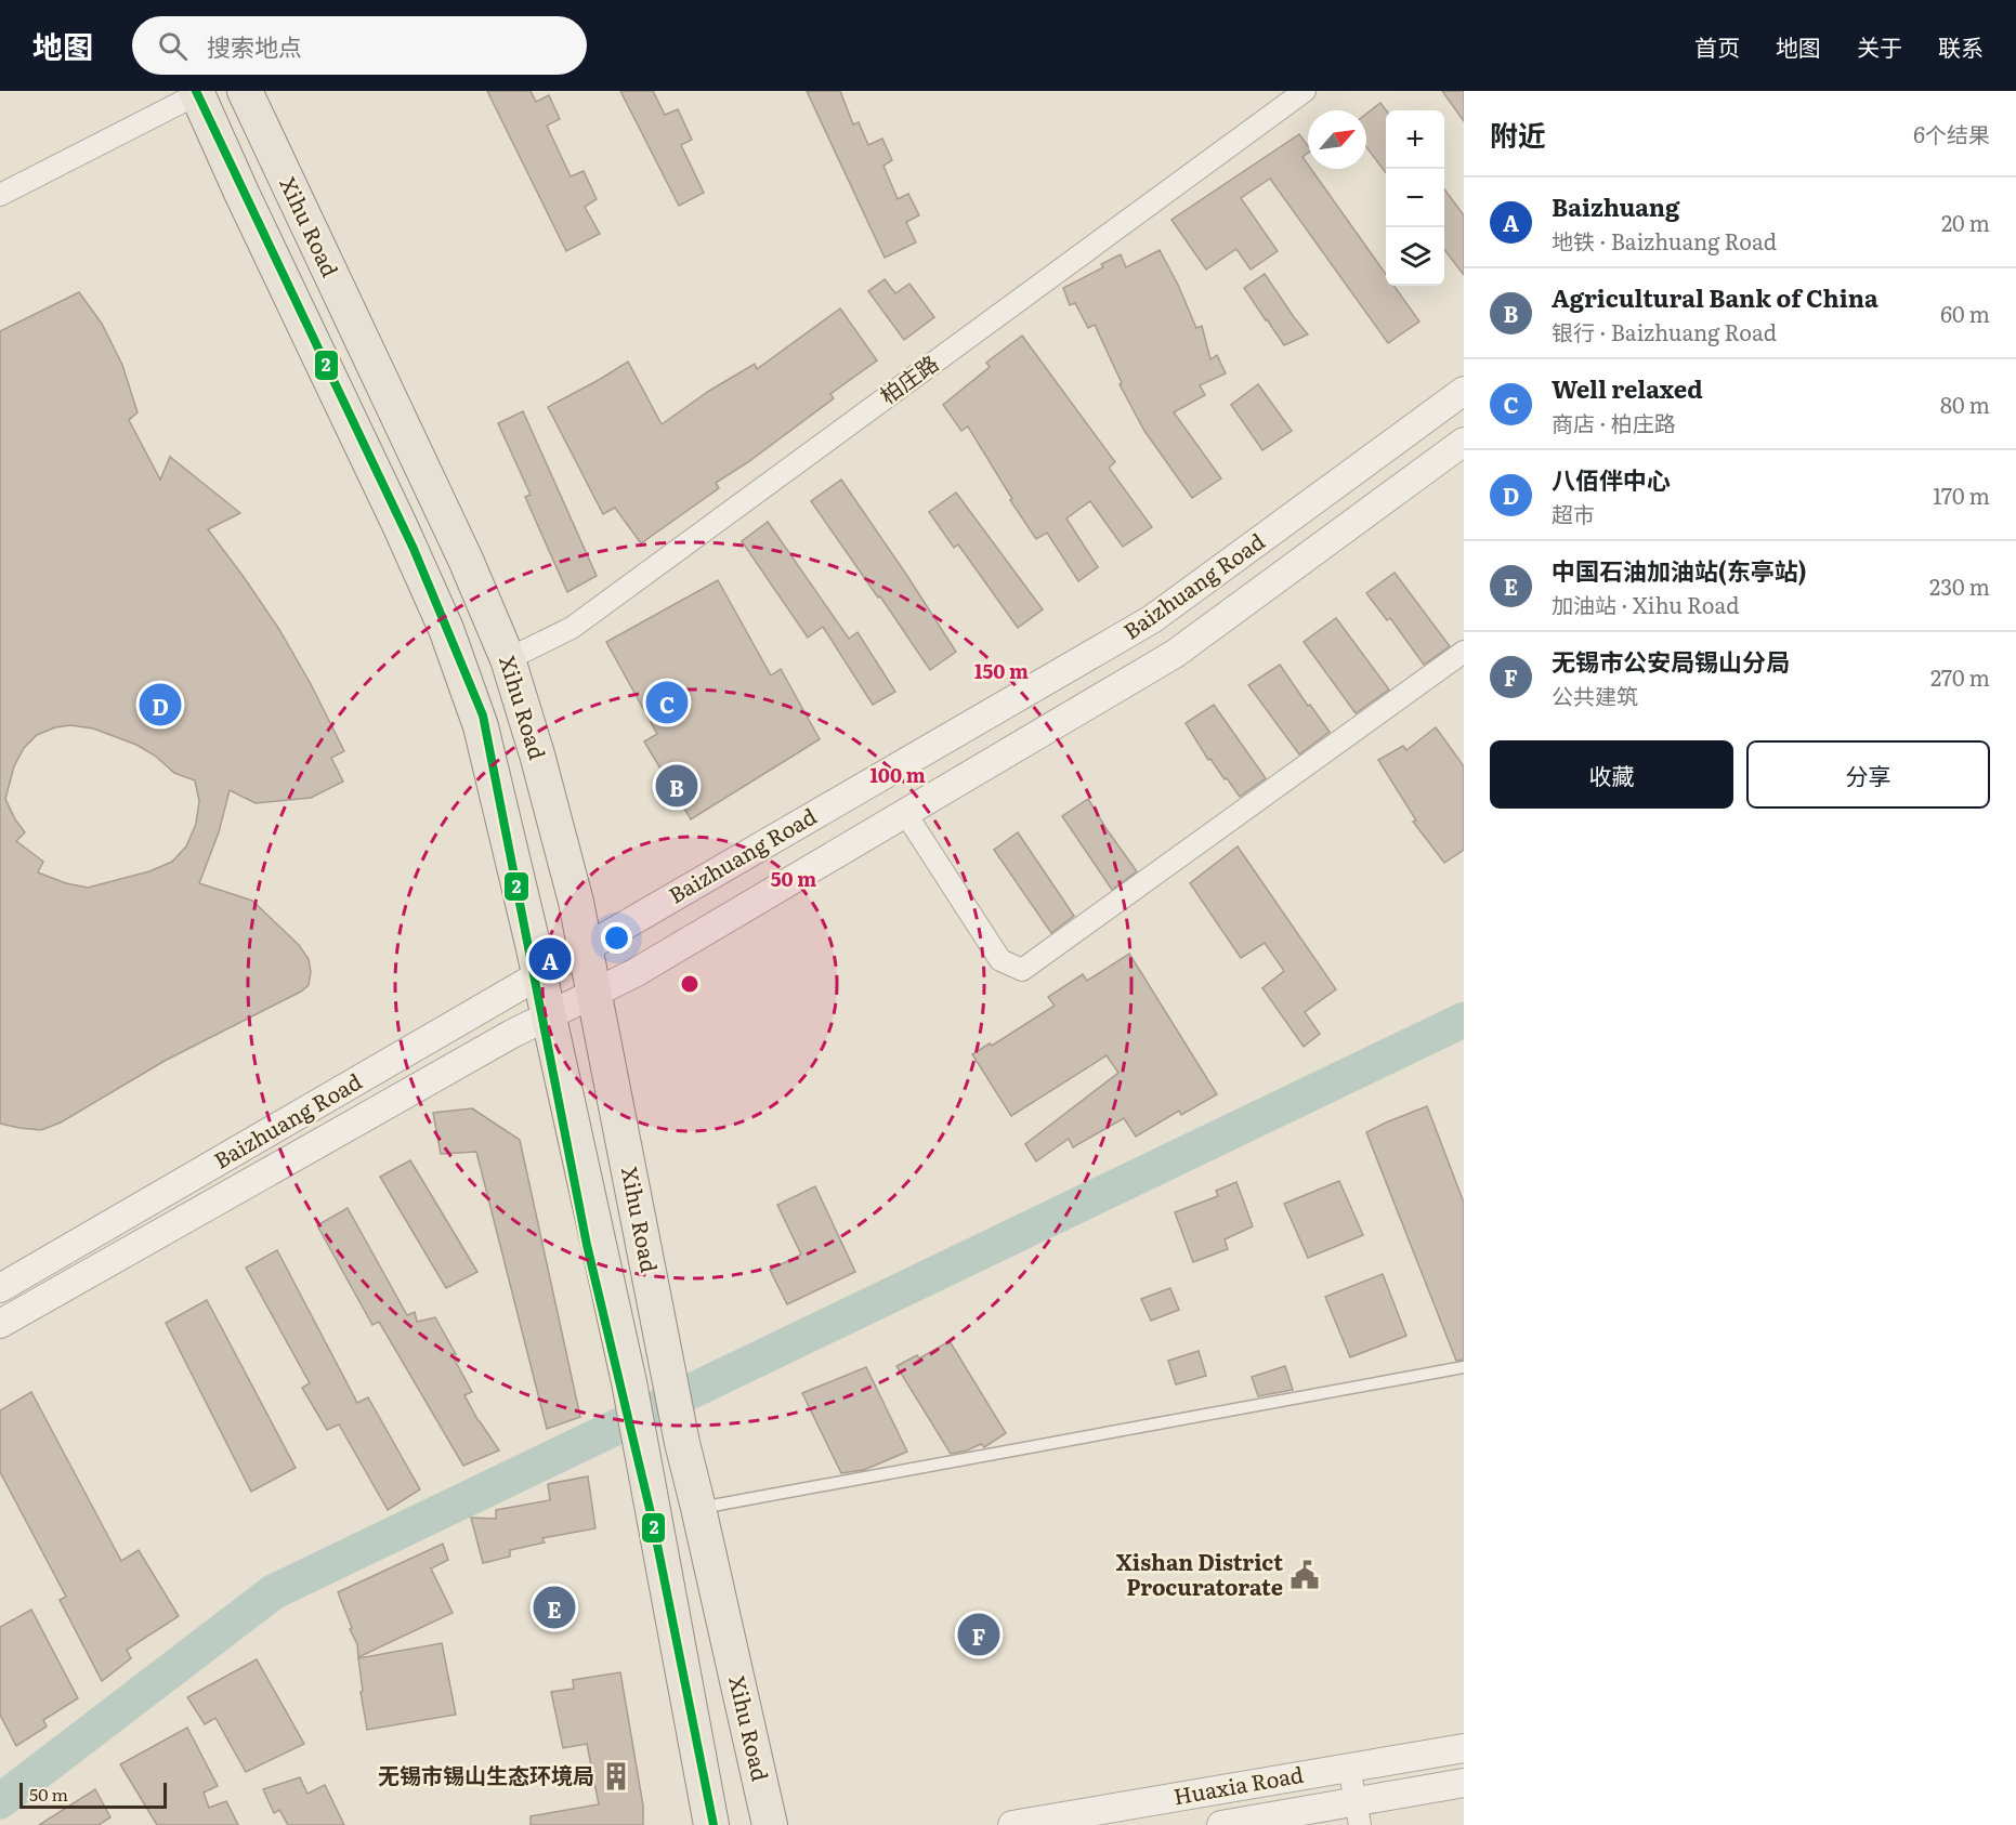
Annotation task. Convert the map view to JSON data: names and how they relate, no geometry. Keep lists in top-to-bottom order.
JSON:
{
  "streets": {
    "main road": ["Xihu Road"],
    "street": ["柏庄路", "Baizhuang Road", "Huaxia Road"]
  },
  "crossings": [
    ["Xihu Road", "柏庄路"],
    ["Xihu Road", "Baizhuang Road"]
  ],
  "places": {
    "public building": ["Xishan District Procuratorate"],
    "building": ["无锡市锡山生态环境局"]
  },
  "lines": ["transit line 2"],
  "scale_bar": "50 m",
  "north": "top right",
  "page": {
    "header": "地图",
    "search": "搜索地点",
    "nav": [
      "首页",
      "地图",
      "关于",
      "联系"
    ],
    "heading": ["附近", "6个结果"],
    "map_buttons": ["+", "−"],
    "list": [
      {
        "mark": "A",
        "name": "Baizhuang",
        "note": "地铁 · Baizhuang Road",
        "value": "20 m"
      },
      {
        "mark": "B",
        "name": "Agricultural Bank of China",
        "note": "银行 · Baizhuang Road",
        "value": "60 m"
      },
      {
        "mark": "C",
        "name": "Well relaxed",
        "note": "商店 · 柏庄路",
        "value": "80 m"
      },
      {
        "mark": "D",
        "name": "八佰伴中心",
        "note": "超市",
        "value": "170 m"
      },
      {
        "mark": "E",
        "name": "中国石油加油站(东亭站)",
        "note": "加油站 · Xihu Road",
        "value": "230 m"
      },
      {
        "mark": "F",
        "name": "无锡市公安局锡山分局",
        "note": "公共建筑",
        "value": "270 m"
      }
    ],
    "pins": [
      "C",
      "D",
      "B",
      "A",
      "E",
      "F"
    ],
    "buttons": ["收藏", "分享"],
    "scale": "50 m"
  },
  "rings": ["150 m", "100 m", "50 m"]
}
